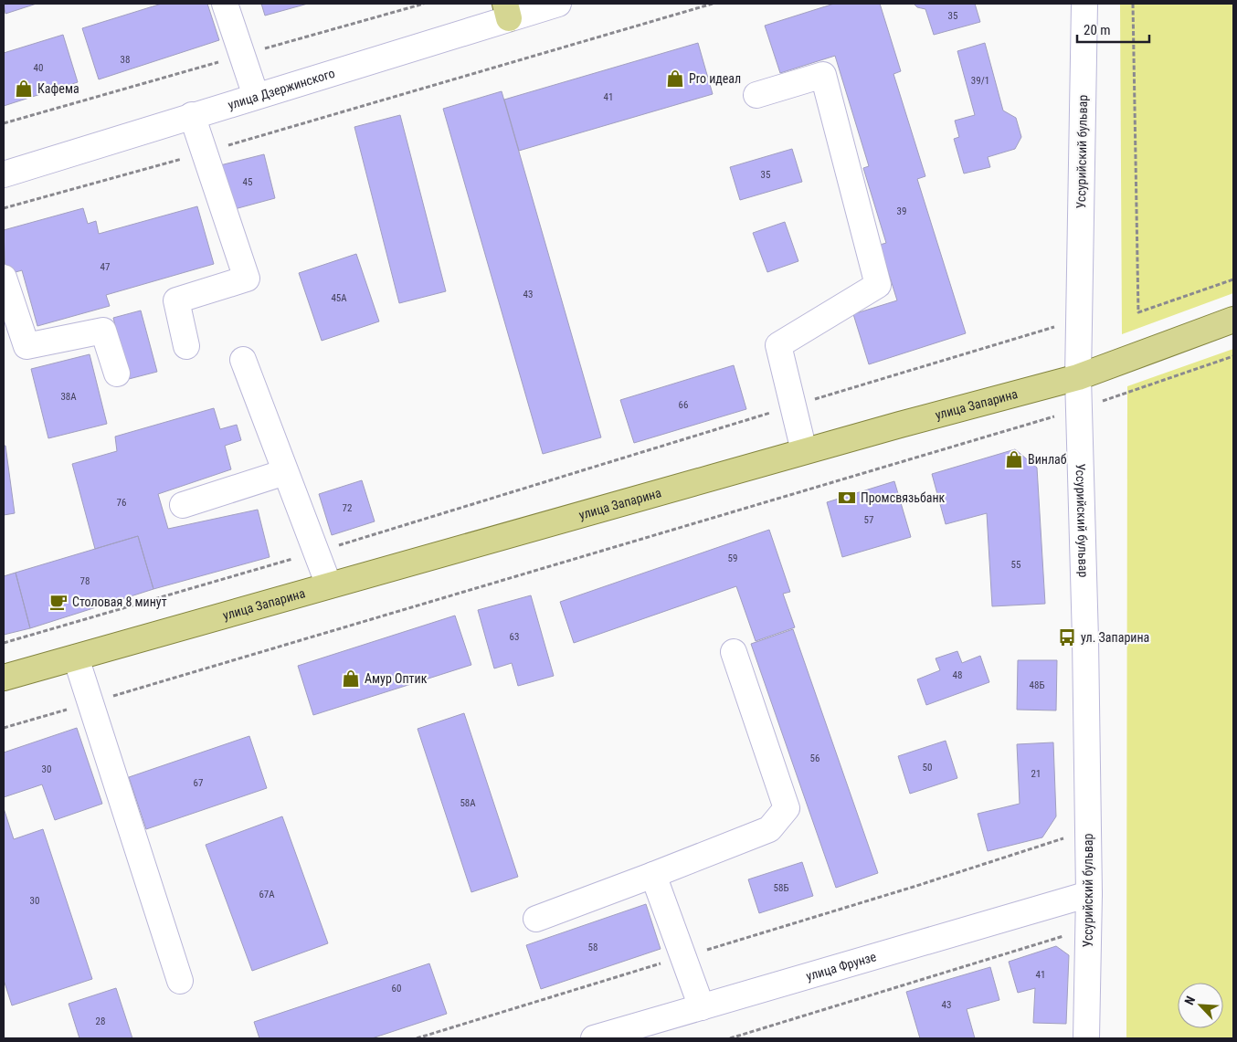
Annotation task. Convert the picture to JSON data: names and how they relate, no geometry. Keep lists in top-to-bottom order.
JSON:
{
  "streets": {
    "main road": ["улица Запарина"],
    "street": ["улица Дзержинского", "Уссурийский бульвар", "улица Фрунзе"]
  },
  "crossings": [
    ["Уссурийский бульвар", "улица Запарина"],
    ["Уссурийский бульвар", "улица Фрунзе"]
  ],
  "places": {
    "shop": [
      "Pro идеал",
      "Кафема",
      "Винлаб",
      "Амур Оптик"
    ],
    "bank": ["Промсвязьбанк"],
    "cafe": ["Столовая 8 минут"],
    "bus stop": ["ул. Запарина"]
  },
  "house_numbers": [
    "35",
    "38",
    "40",
    "39/1",
    "41",
    "35",
    "45",
    "39",
    "47",
    "43",
    "45А",
    "38А",
    "66",
    "76",
    "72",
    "57",
    "59",
    "55",
    "78",
    "63",
    "48",
    "48Б",
    "56",
    "50",
    "30",
    "21",
    "67",
    "58А",
    "58Б",
    "67А",
    "30",
    "58",
    "41",
    "60",
    "43",
    "28"
  ],
  "scale_bar": "20 m",
  "north": "top left"
}
